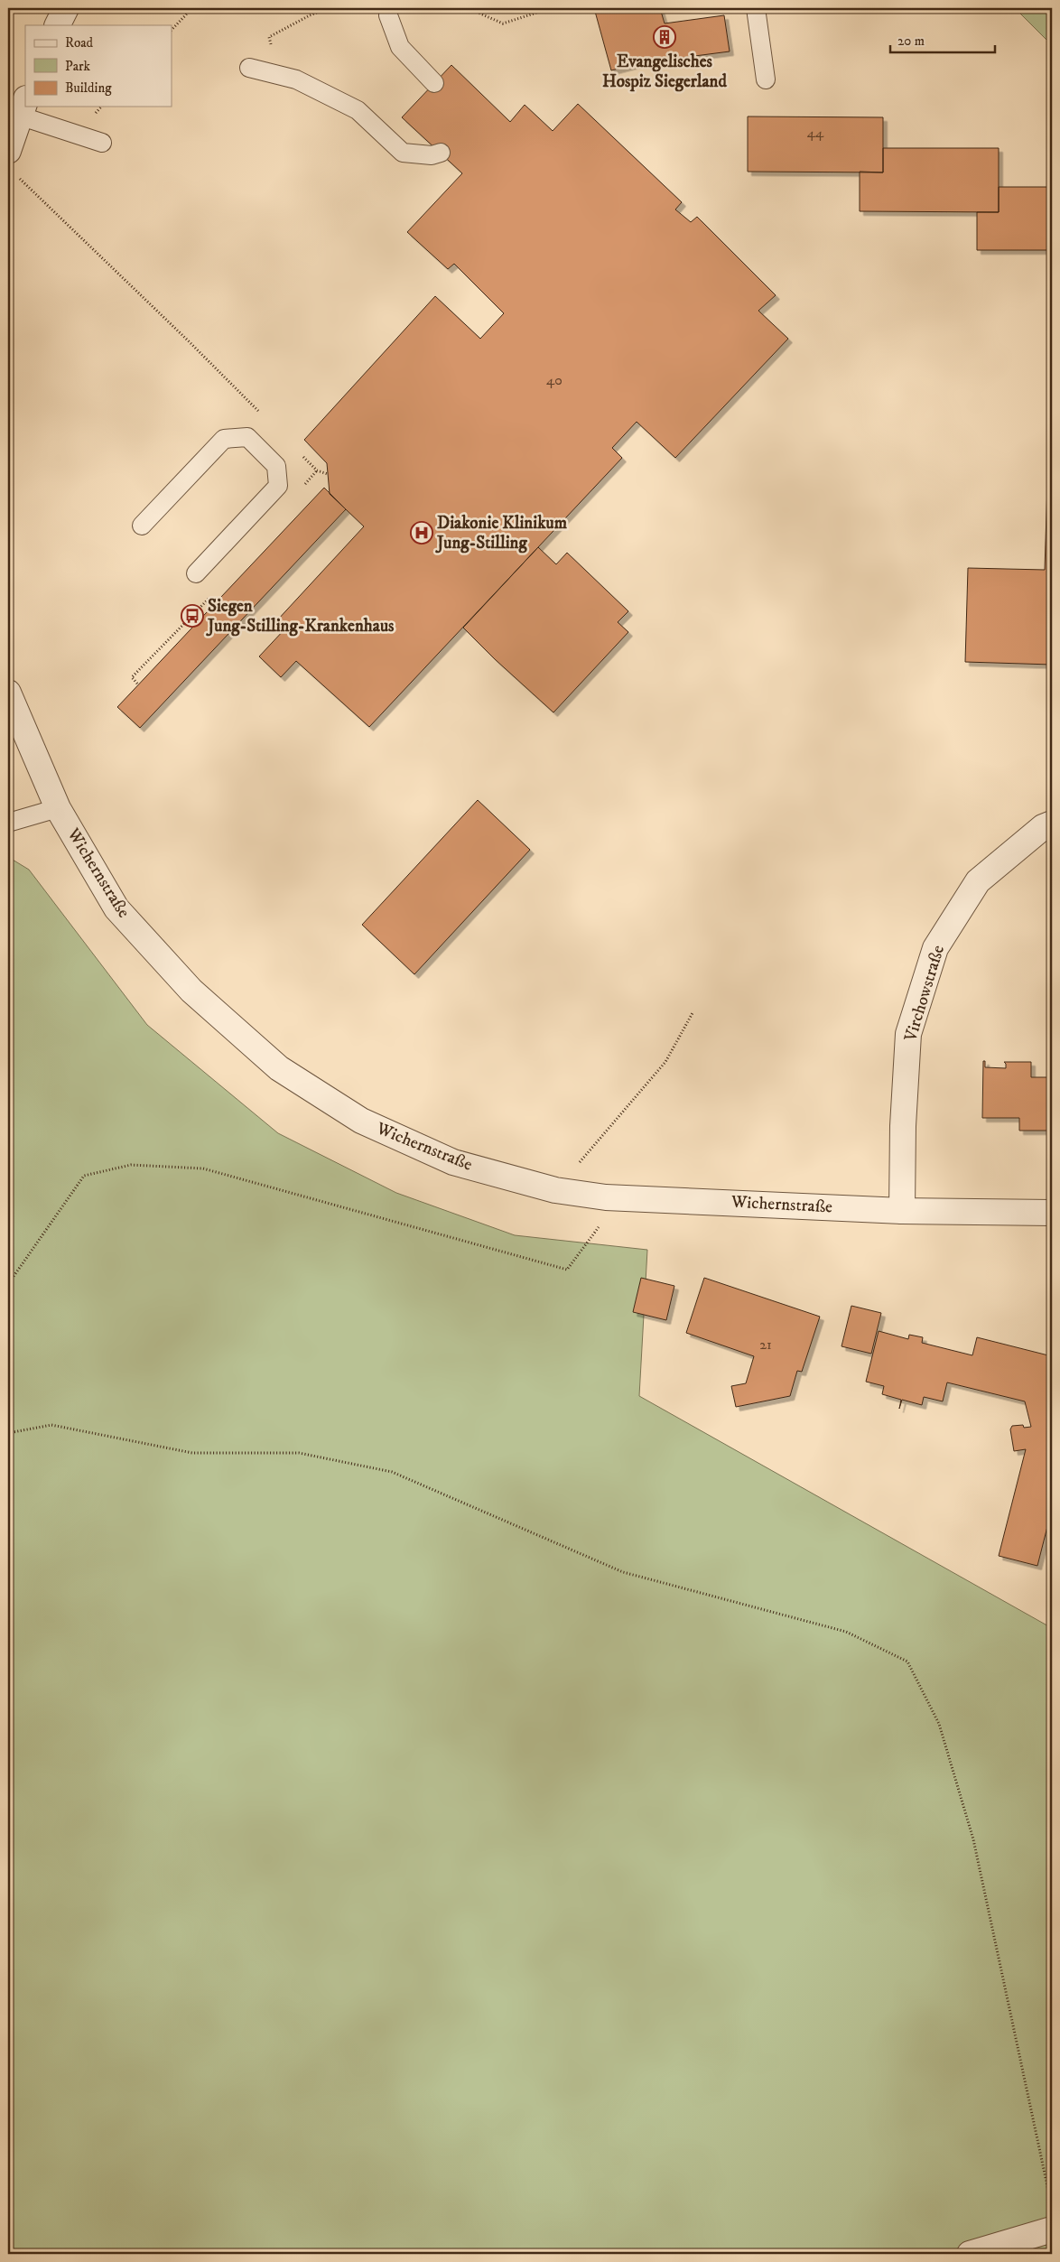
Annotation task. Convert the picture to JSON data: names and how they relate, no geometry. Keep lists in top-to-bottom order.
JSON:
{
  "streets": {
    "street": ["Wichernstraße", "Virchowstraße"]
  },
  "crossings": [
    ["Wichernstraße", "Virchowstraße"]
  ],
  "places": {
    "building": ["Evangelisches Hospiz Siegerland"],
    "hospital": ["Diakonie Klinikum Jung-Stilling"],
    "bus stop": ["Siegen Jung-Stilling-Krankenhaus"]
  },
  "house_numbers": ["44", "40", "21"],
  "legend": ["Road", "Park", "Building"],
  "scale_bar": "20 m"
}
